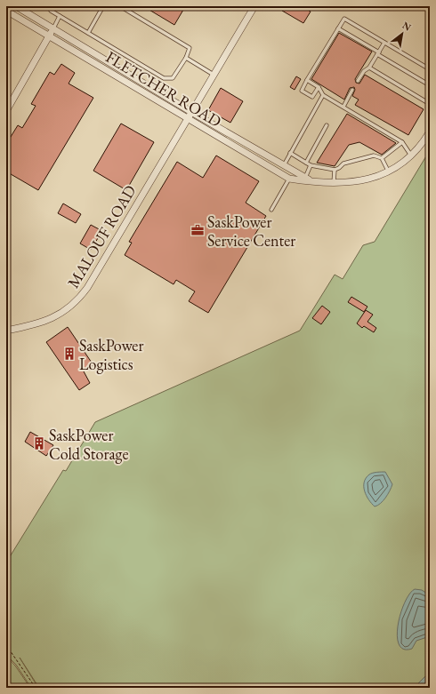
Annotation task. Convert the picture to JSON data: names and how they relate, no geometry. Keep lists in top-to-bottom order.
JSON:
{
  "streets": {
    "street": ["FLETCHER ROAD", "MALOUF ROAD"]
  },
  "crossings": [
    ["FLETCHER ROAD", "MALOUF ROAD"]
  ],
  "places": {
    "office": ["SaskPower Service Center"],
    "building": ["SaskPower Logistics", "SaskPower Cold Storage"]
  },
  "north": "top right"
}
